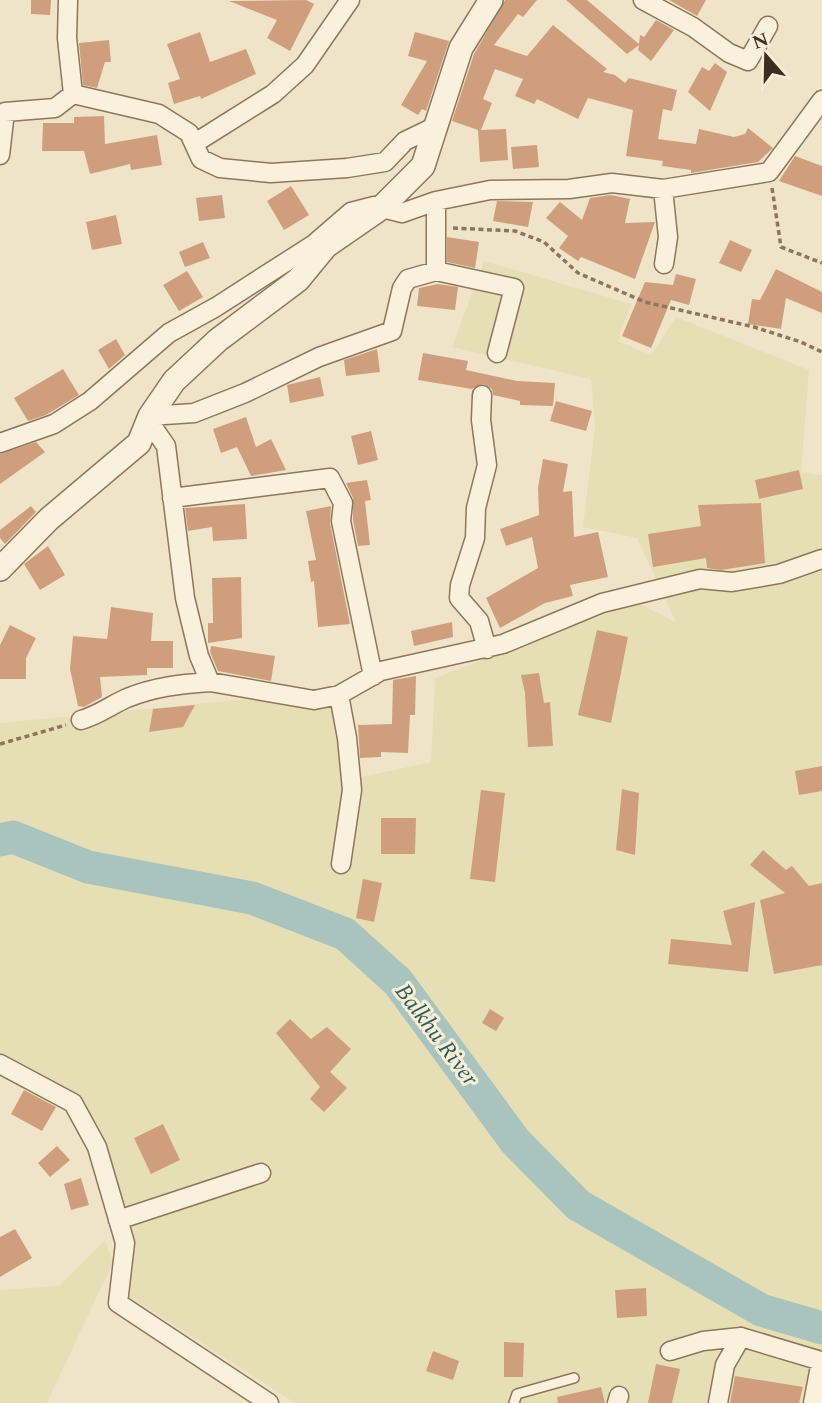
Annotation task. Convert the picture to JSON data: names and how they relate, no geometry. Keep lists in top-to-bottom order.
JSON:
{
  "water": ["Balkhu River"],
  "north": "top"
}
